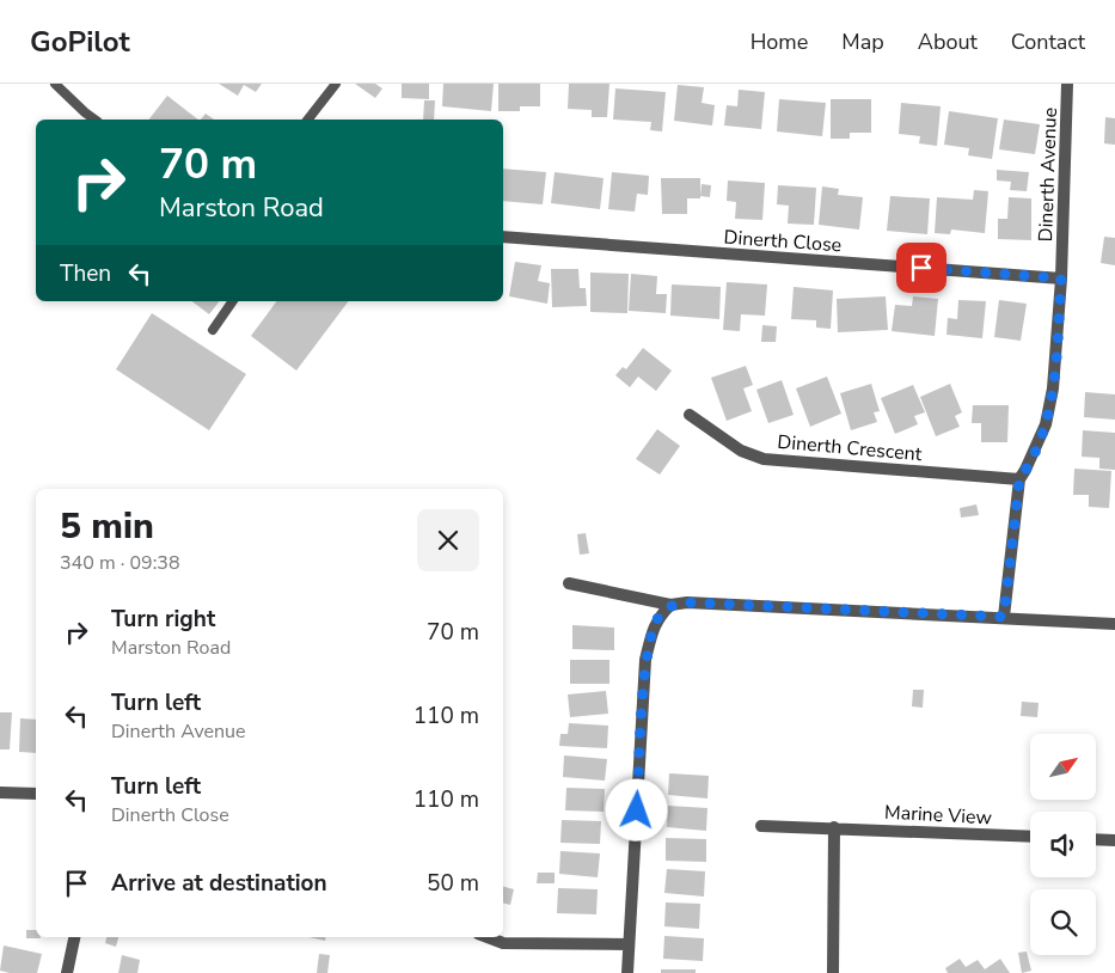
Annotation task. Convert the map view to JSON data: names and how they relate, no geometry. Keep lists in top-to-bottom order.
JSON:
{
  "streets": {
    "street": [
      "Dinerth Avenue",
      "Dinerth Close",
      "Dinerth Crescent",
      "Marine View"
    ]
  },
  "crossings": [
    ["Dinerth Avenue", "Dinerth Close"],
    ["Dinerth Avenue", "Dinerth Crescent"]
  ],
  "north": "top right",
  "page": {
    "header": "GoPilot",
    "nav": [
      "Home",
      "Map",
      "About",
      "Contact"
    ],
    "turn": ["70 m", "Marston Road"],
    "then": "Then",
    "heading": ["5 min", "340 m · 09:38"],
    "list": [
      {
        "name": "Turn right",
        "note": "Marston Road",
        "value": "70 m"
      },
      {
        "name": "Turn left",
        "note": "Dinerth Avenue",
        "value": "110 m"
      },
      {
        "name": "Turn left",
        "note": "Dinerth Close",
        "value": "110 m"
      },
      {
        "name": "Arrive at destination",
        "value": "50 m"
      }
    ]
  }
}
